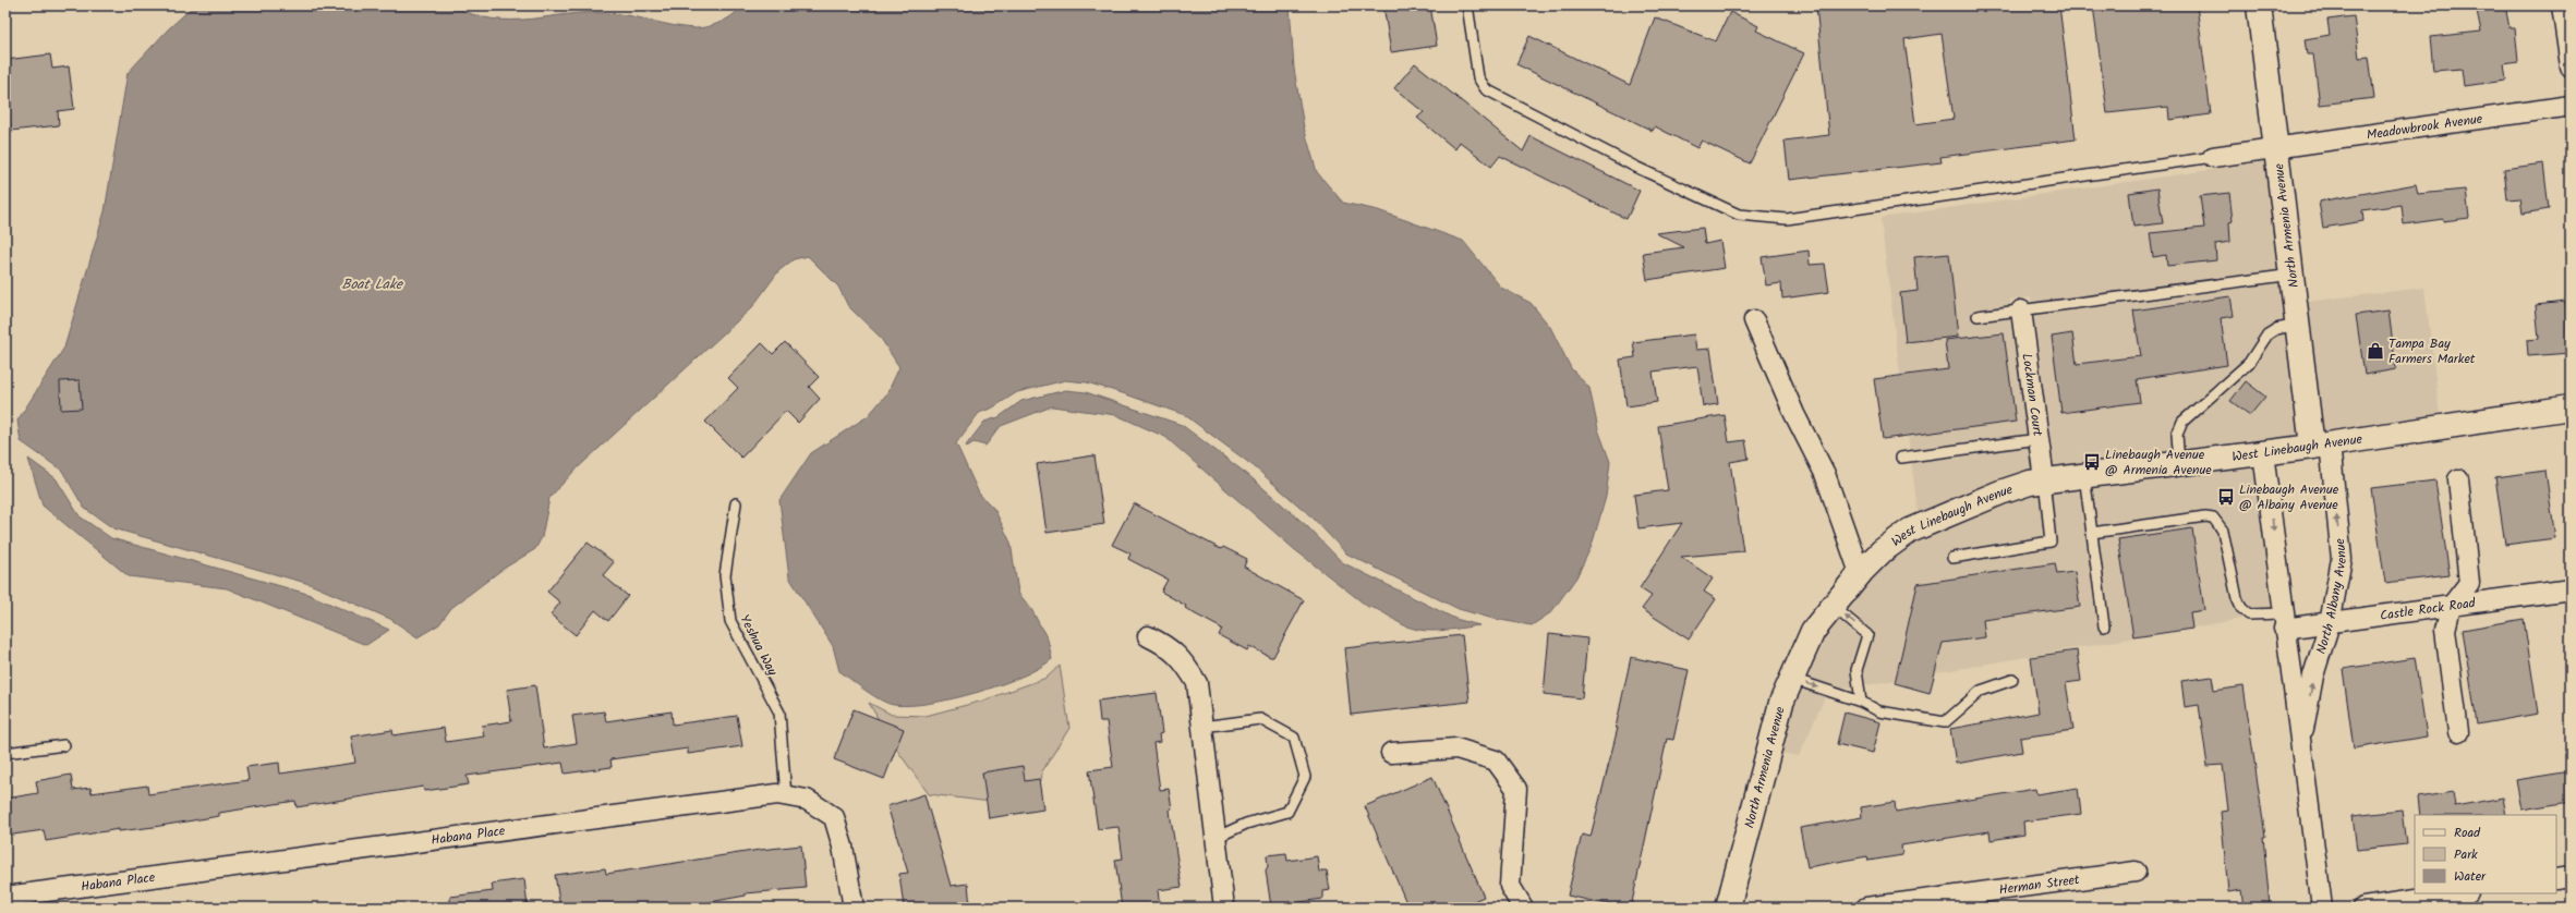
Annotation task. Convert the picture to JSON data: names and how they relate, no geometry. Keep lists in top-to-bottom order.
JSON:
{
  "streets": {
    "main road": ["North Armenia Avenue", "West Linebaugh Avenue"],
    "street": [
      "Meadowbrook Avenue",
      "Lockman Court",
      "North Albany Avenue",
      "Castle Rock Road",
      "Habana Place",
      "Herman Street"
    ],
    "lane": ["Yeshua Way"]
  },
  "crossings": [
    ["Meadowbrook Avenue", "North Armenia Avenue"],
    ["North Armenia Avenue", "West Linebaugh Avenue"],
    ["North Armenia Avenue", "North Albany Avenue"],
    ["Lockman Court", "West Linebaugh Avenue"],
    ["West Linebaugh Avenue", "North Albany Avenue"],
    ["North Albany Avenue", "Castle Rock Road"],
    ["Yeshua Way", "Habana Place"]
  ],
  "water": ["Boat Lake"],
  "places": {
    "shop": ["Tampa Bay Farmers Market"],
    "bus stop": ["Linebaugh Avenue @ Armenia Avenue", "Linebaugh Avenue @ Albany Avenue"]
  },
  "legend": ["Road", "Park", "Water"]
}
